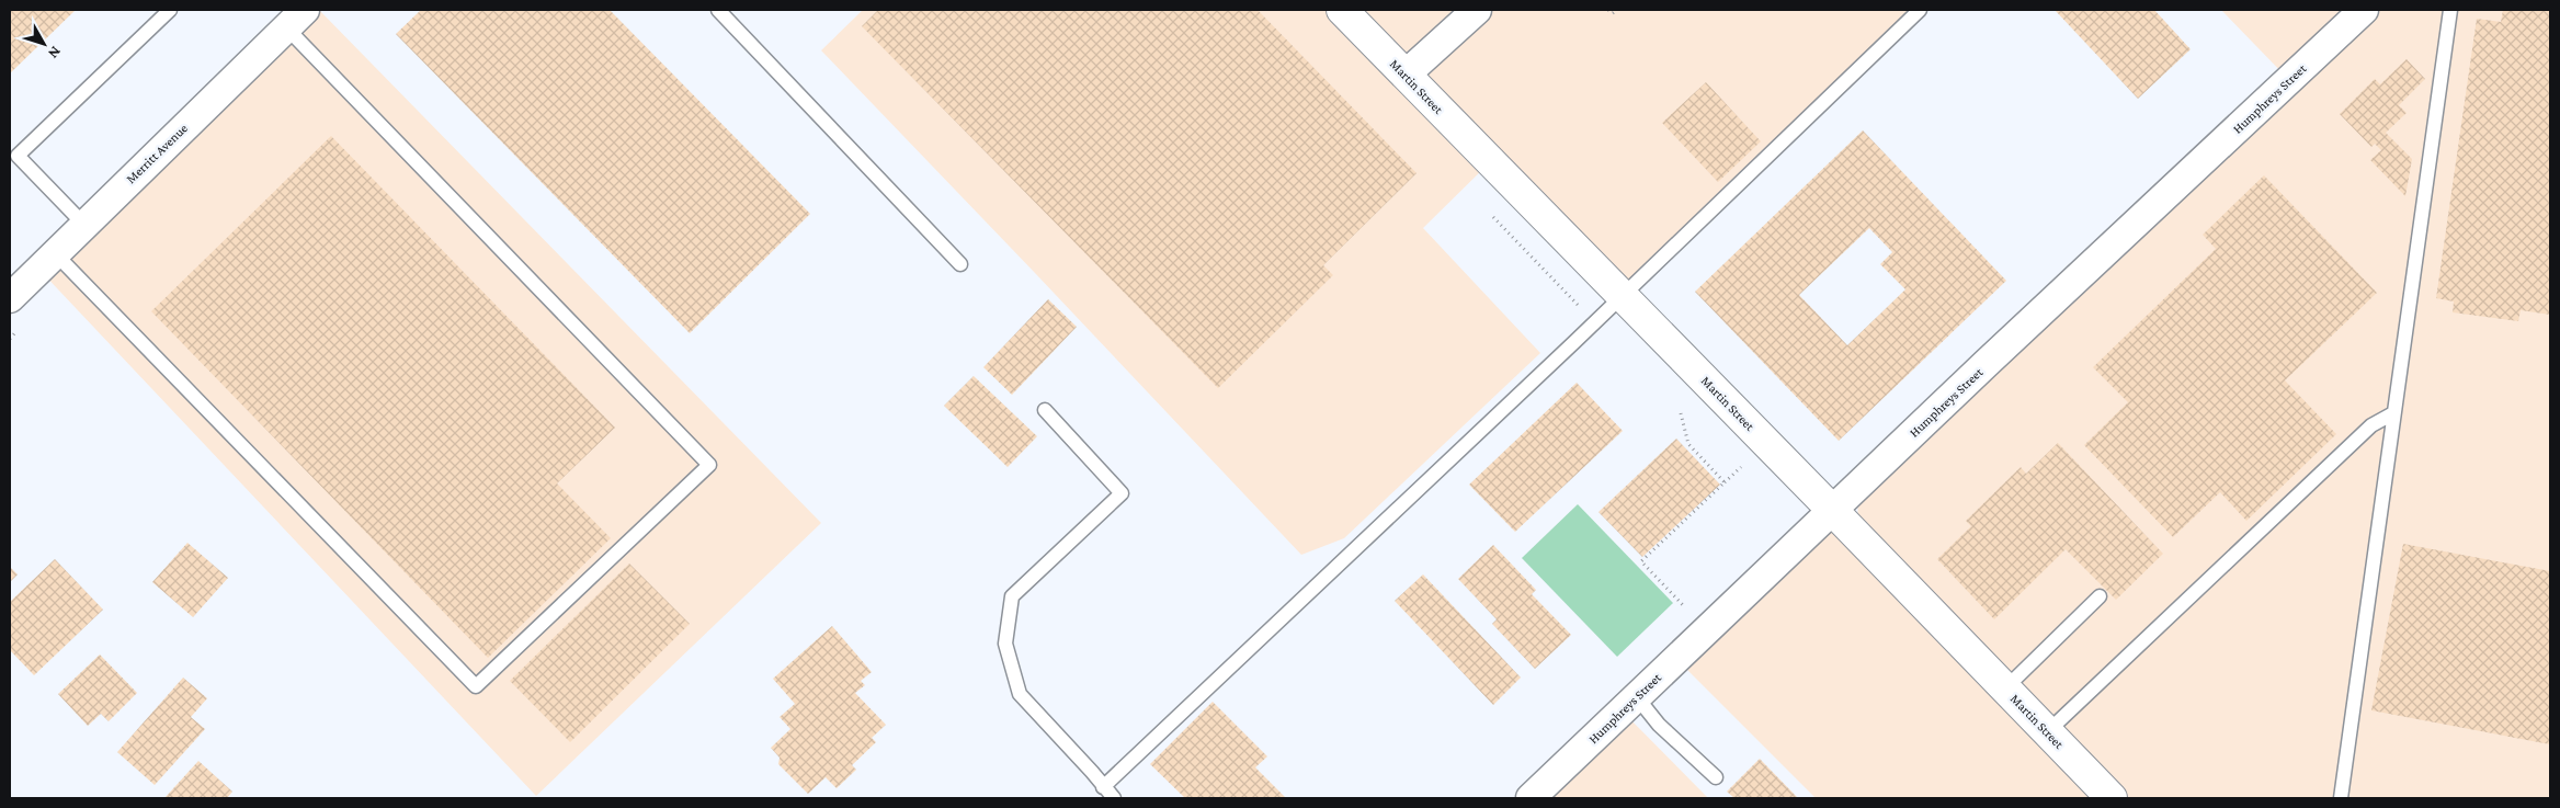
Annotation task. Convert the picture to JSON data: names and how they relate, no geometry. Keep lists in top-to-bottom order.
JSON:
{
  "streets": {
    "street": ["Martin Street", "Humphreys Street", "Merritt Avenue"]
  },
  "crossings": [
    ["Martin Street", "Humphreys Street"]
  ],
  "north": "bottom right"
}
